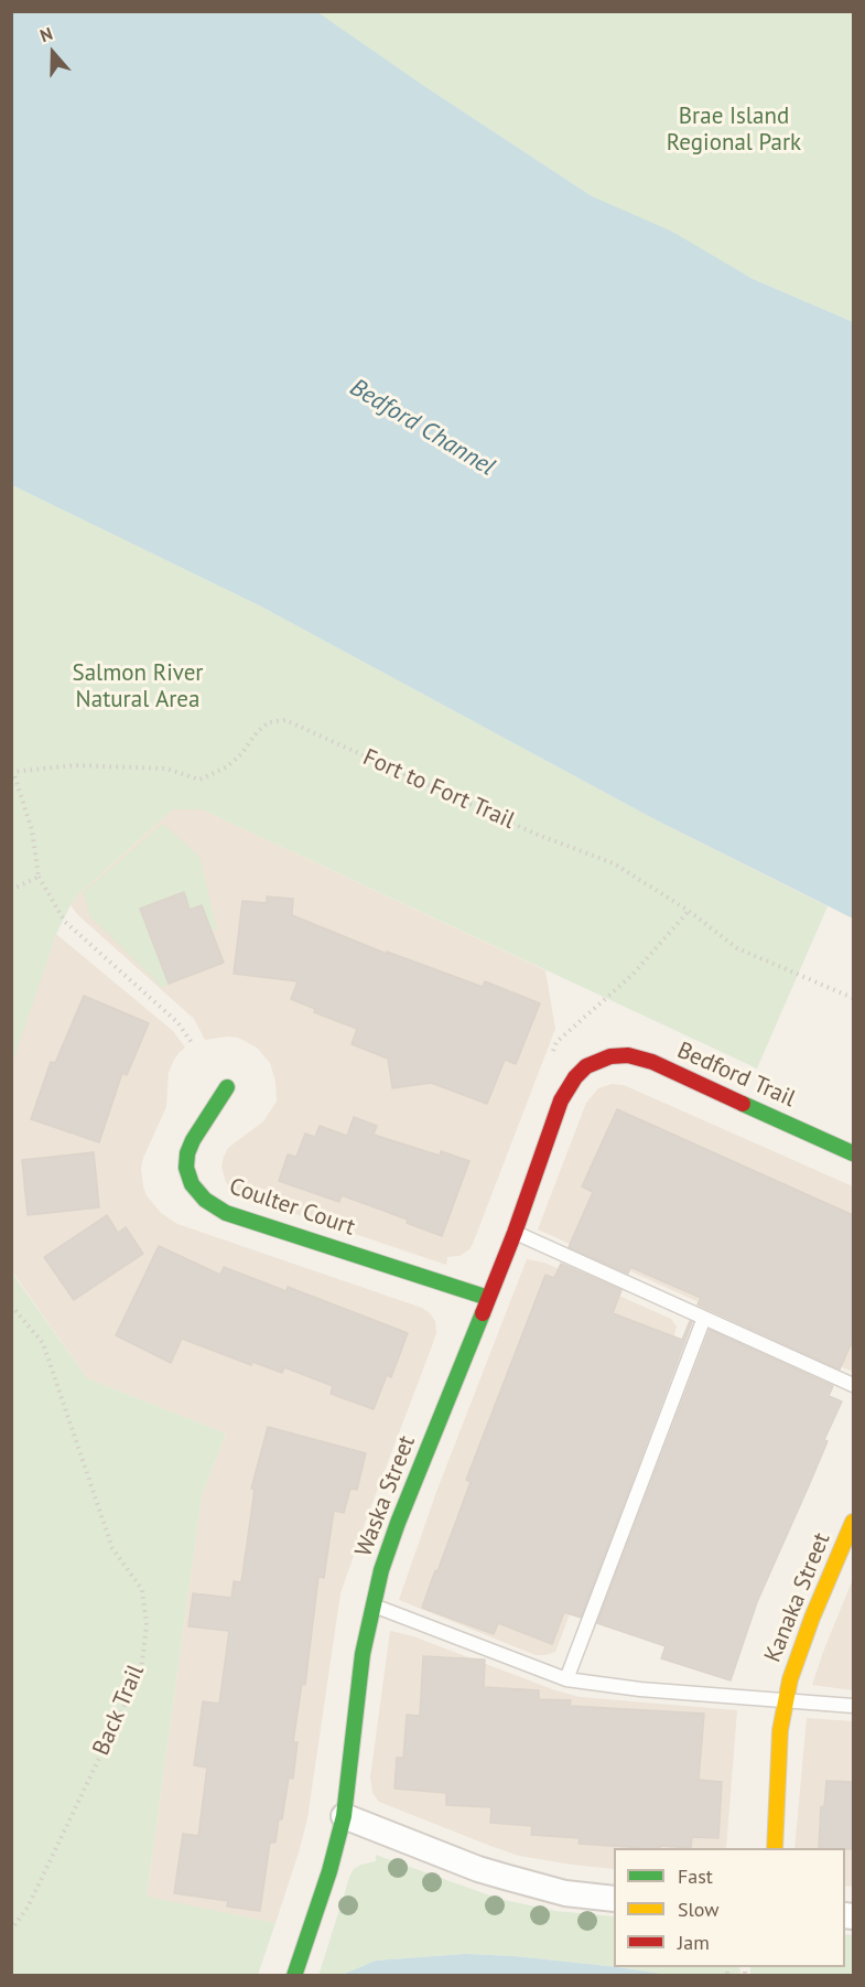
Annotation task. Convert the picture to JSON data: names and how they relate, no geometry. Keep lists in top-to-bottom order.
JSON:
{
  "streets": {
    "street": [
      "Bedford Trail",
      "Coulter Court",
      "Waska Street",
      "Kanaka Street"
    ],
    "path": ["Fort to Fort Trail", "Back Trail"]
  },
  "crossings": [
    ["Bedford Trail", "Waska Street"],
    ["Coulter Court", "Waska Street"]
  ],
  "water": ["Bedford Channel"],
  "parks": ["Brae Island Regional Park", "Salmon River Natural Area"],
  "legend": ["Fast", "Slow", "Jam"],
  "north": "top"
}
